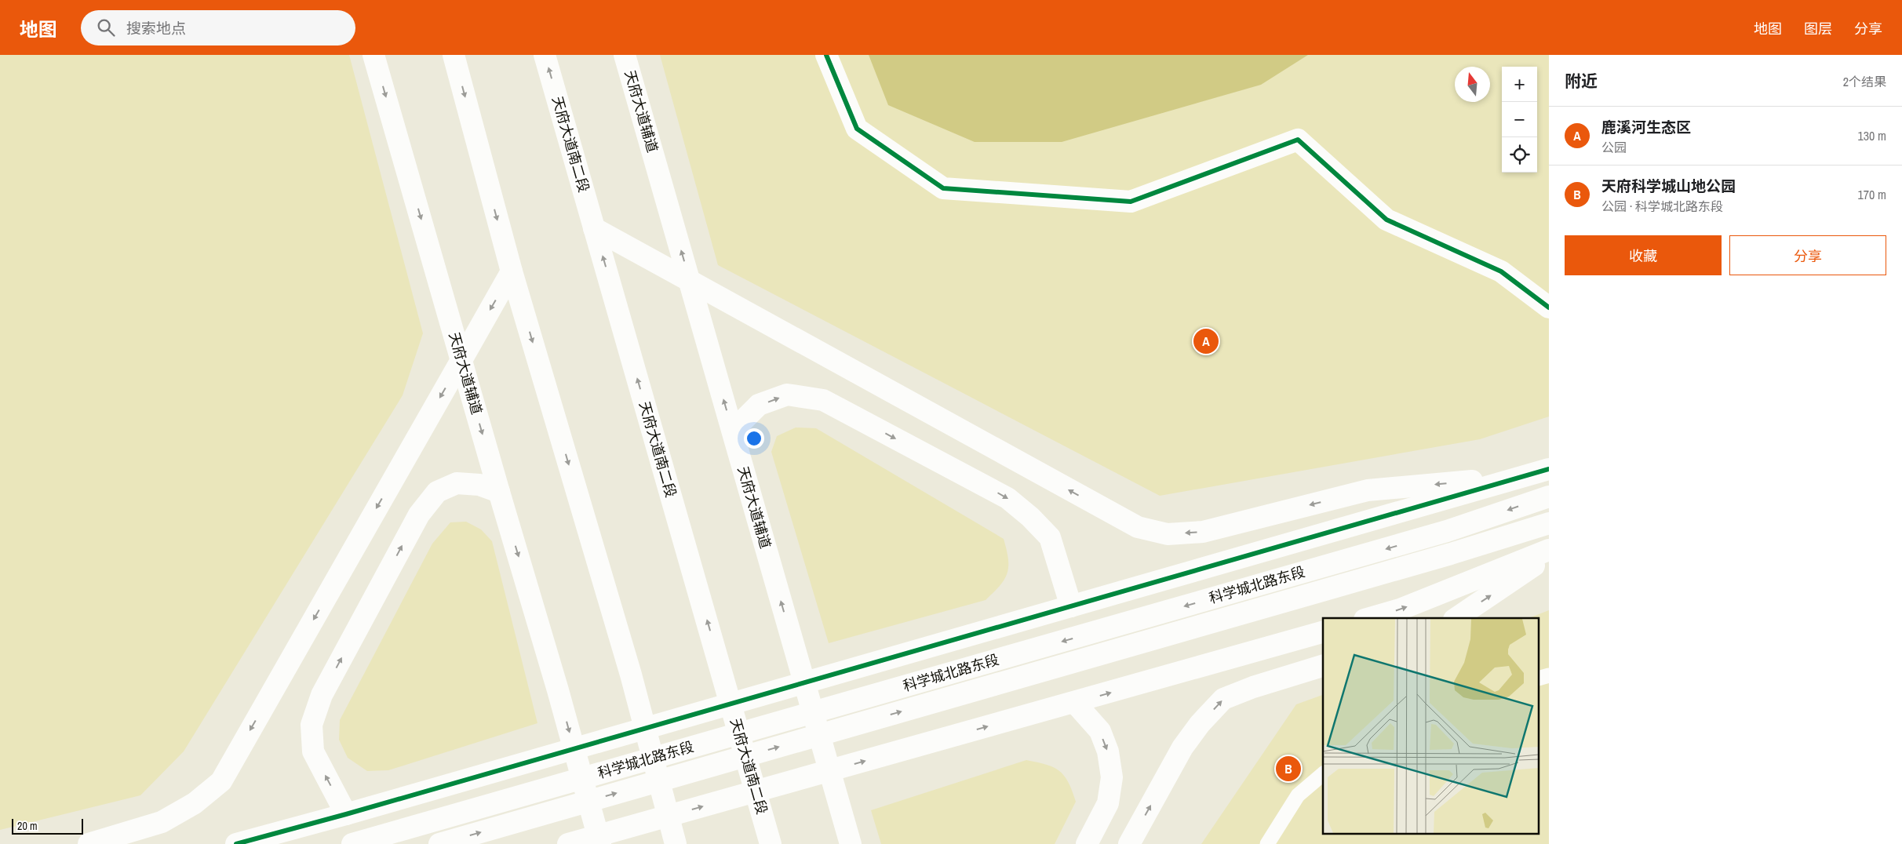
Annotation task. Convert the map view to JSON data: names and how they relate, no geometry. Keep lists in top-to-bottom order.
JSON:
{
  "streets": {
    "main road": ["天府大道辅道", "天府大道南二段", "科学城北路东段"]
  },
  "scale_bar": "20 m",
  "north": "top",
  "page": {
    "header": "地图",
    "search": "搜索地点",
    "nav": ["地图", "图层", "分享"],
    "heading": ["附近", "2个结果"],
    "map_buttons": ["+", "−"],
    "list": [
      {
        "mark": "A",
        "name": "鹿溪河生态区",
        "note": "公园",
        "value": "130 m"
      },
      {
        "mark": "B",
        "name": "天府科学城山地公园",
        "note": "公园 · 科学城北路东段",
        "value": "170 m"
      }
    ],
    "buttons": ["收藏", "分享"],
    "pins": ["A", "B"],
    "scale": "20 m"
  }
}
